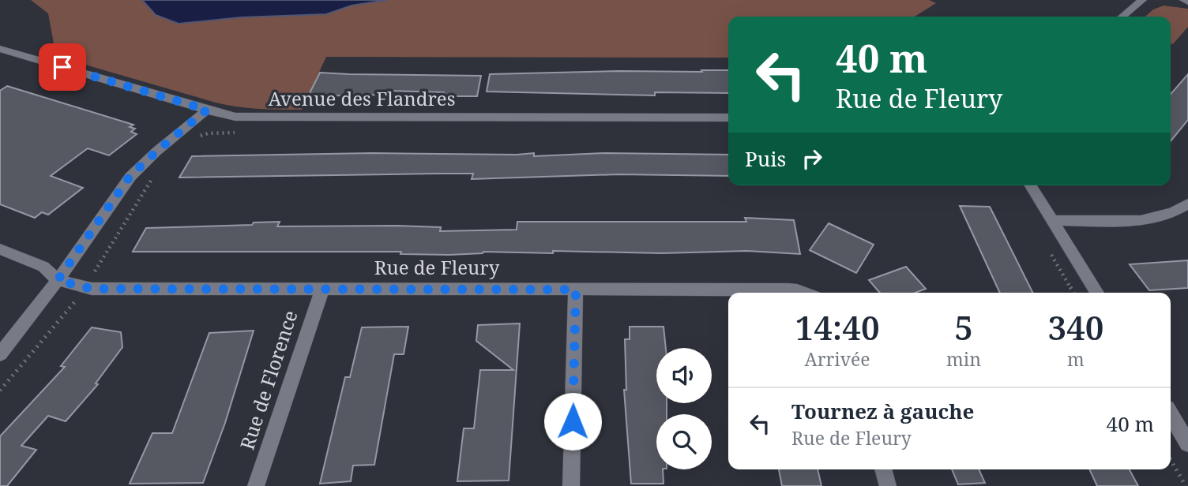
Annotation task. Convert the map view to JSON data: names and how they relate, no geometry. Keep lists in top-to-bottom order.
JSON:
{
  "streets": {
    "street": ["Avenue des Flandres", "Rue de Fleury", "Rue de Florence"]
  },
  "crossings": [
    ["Rue de Fleury", "Rue de Florence"]
  ],
  "page": {
    "turn": ["40 m", "Rue de Fleury"],
    "then": "Puis",
    "eta": [
      "14:40",
      "Arrivée",
      "5",
      "min",
      "340",
      "m"
    ],
    "list": [
      {
        "name": "Tournez à gauche",
        "note": "Rue de Fleury",
        "value": "40 m"
      }
    ]
  }
}
